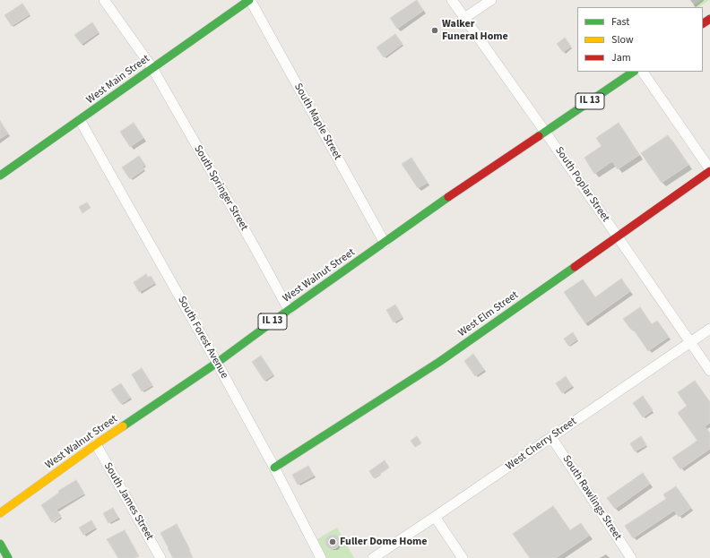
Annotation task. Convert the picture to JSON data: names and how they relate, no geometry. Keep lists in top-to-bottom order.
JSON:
{
  "streets": {
    "main road": [
      "West Main Street",
      "IL 13",
      "West Walnut Street",
      "West Elm Street"
    ],
    "street": [
      "South Maple Street",
      "South Poplar Street",
      "South Springer Street",
      "South Forest Avenue",
      "West Cherry Street",
      "South Rawlings Street",
      "South James Street"
    ]
  },
  "crossings": [
    ["West Main Street", "South Maple Street"],
    ["West Main Street", "South Springer Street"],
    ["West Main Street", "South Forest Avenue"],
    ["South Maple Street", "West Walnut Street"],
    ["South Poplar Street", "West Walnut Street"],
    ["South Poplar Street", "West Elm Street"],
    ["South Poplar Street", "West Cherry Street"],
    ["South Springer Street", "West Walnut Street"],
    ["West Walnut Street", "South Forest Avenue"],
    ["West Walnut Street", "South James Street"],
    ["West Elm Street", "South Forest Avenue"],
    ["West Cherry Street", "South Rawlings Street"]
  ],
  "places": ["Walker Funeral Home", "Fuller Dome Home"],
  "legend": ["Fast", "Slow", "Jam"]
}
